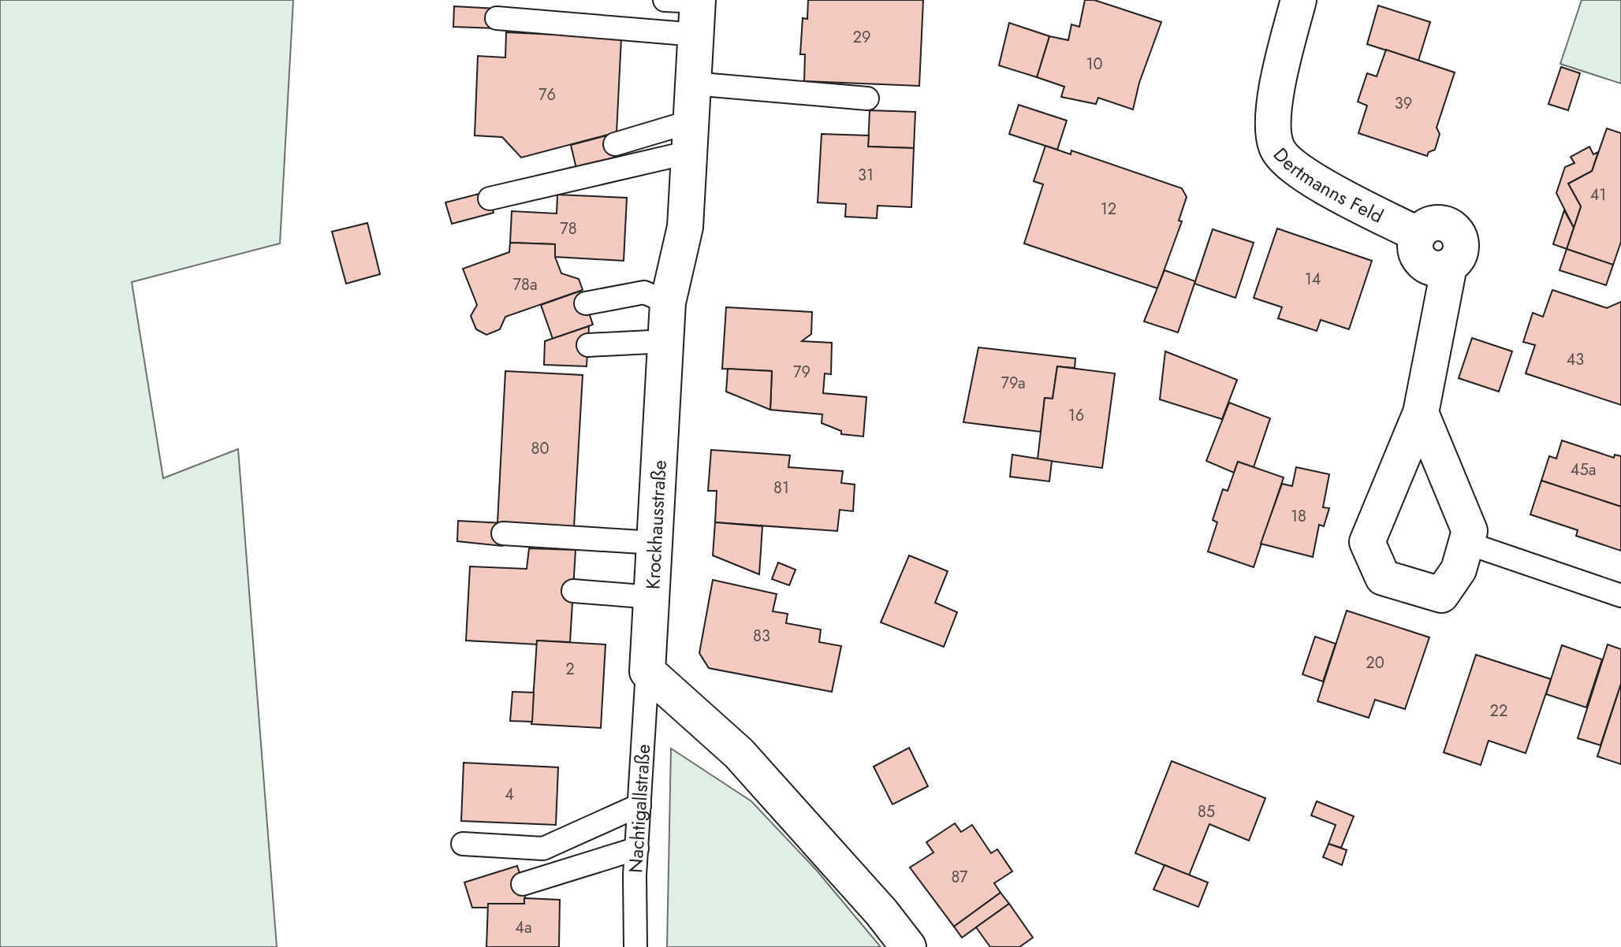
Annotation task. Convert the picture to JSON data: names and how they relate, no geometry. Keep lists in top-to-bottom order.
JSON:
{
  "streets": {
    "street": ["Dertmanns Feld", "Krockhausstraße"],
    "lane": ["Nachtigallstraße"]
  },
  "crossings": [
    ["Krockhausstraße", "Nachtigallstraße"]
  ],
  "house_numbers": [
    "29",
    "10",
    "76",
    "39",
    "31",
    "41",
    "12",
    "78",
    "14",
    "78a",
    "43",
    "79",
    "79a",
    "16",
    "80",
    "45a",
    "81",
    "18",
    "83",
    "20",
    "2",
    "22",
    "4",
    "85",
    "87",
    "4a"
  ]
}
